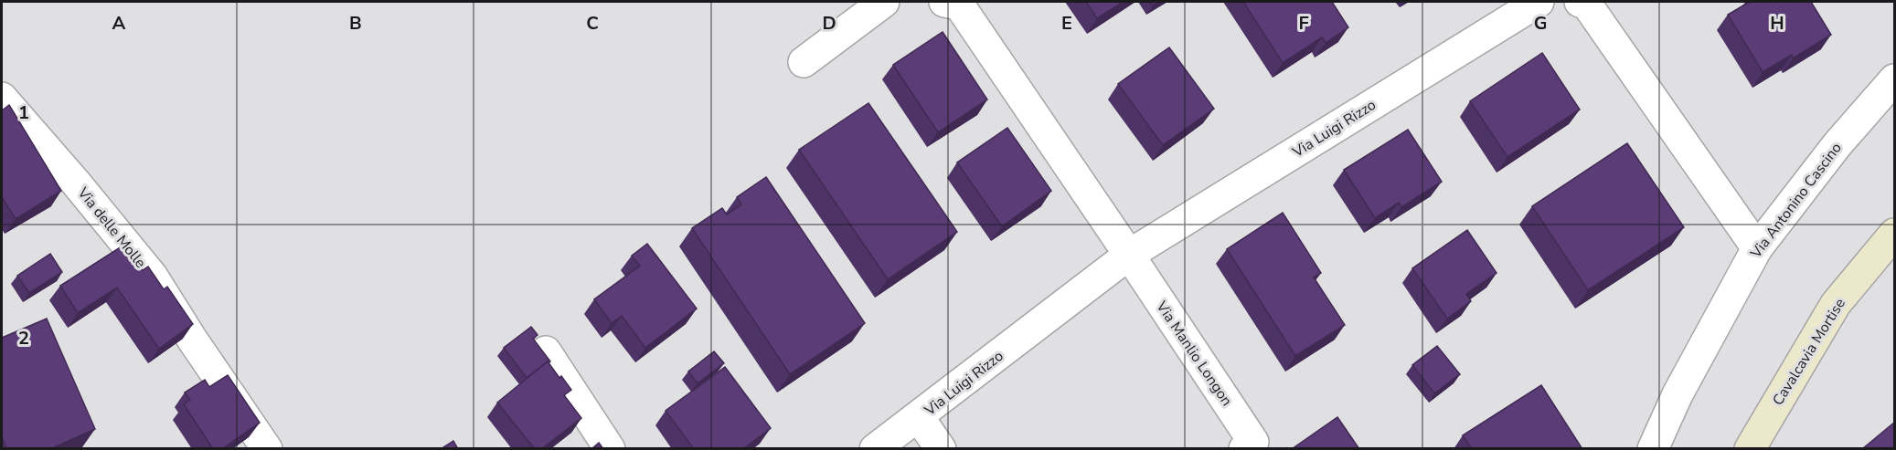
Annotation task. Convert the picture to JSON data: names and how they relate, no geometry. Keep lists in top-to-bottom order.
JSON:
{
  "streets": {
    "street": [
      "Via Luigi Rizzo",
      "Via Antonino Cascino",
      "Via delle Molle",
      "Cavalcavia Mortise",
      "Via Manlio Longon"
    ]
  },
  "crossings": [
    ["Via Luigi Rizzo", "Via Manlio Longon"]
  ],
  "grid": {
    "columns": [
      "A",
      "B",
      "C",
      "D",
      "E",
      "F",
      "G",
      "H"
    ],
    "rows": ["1", "2"]
  }
}
